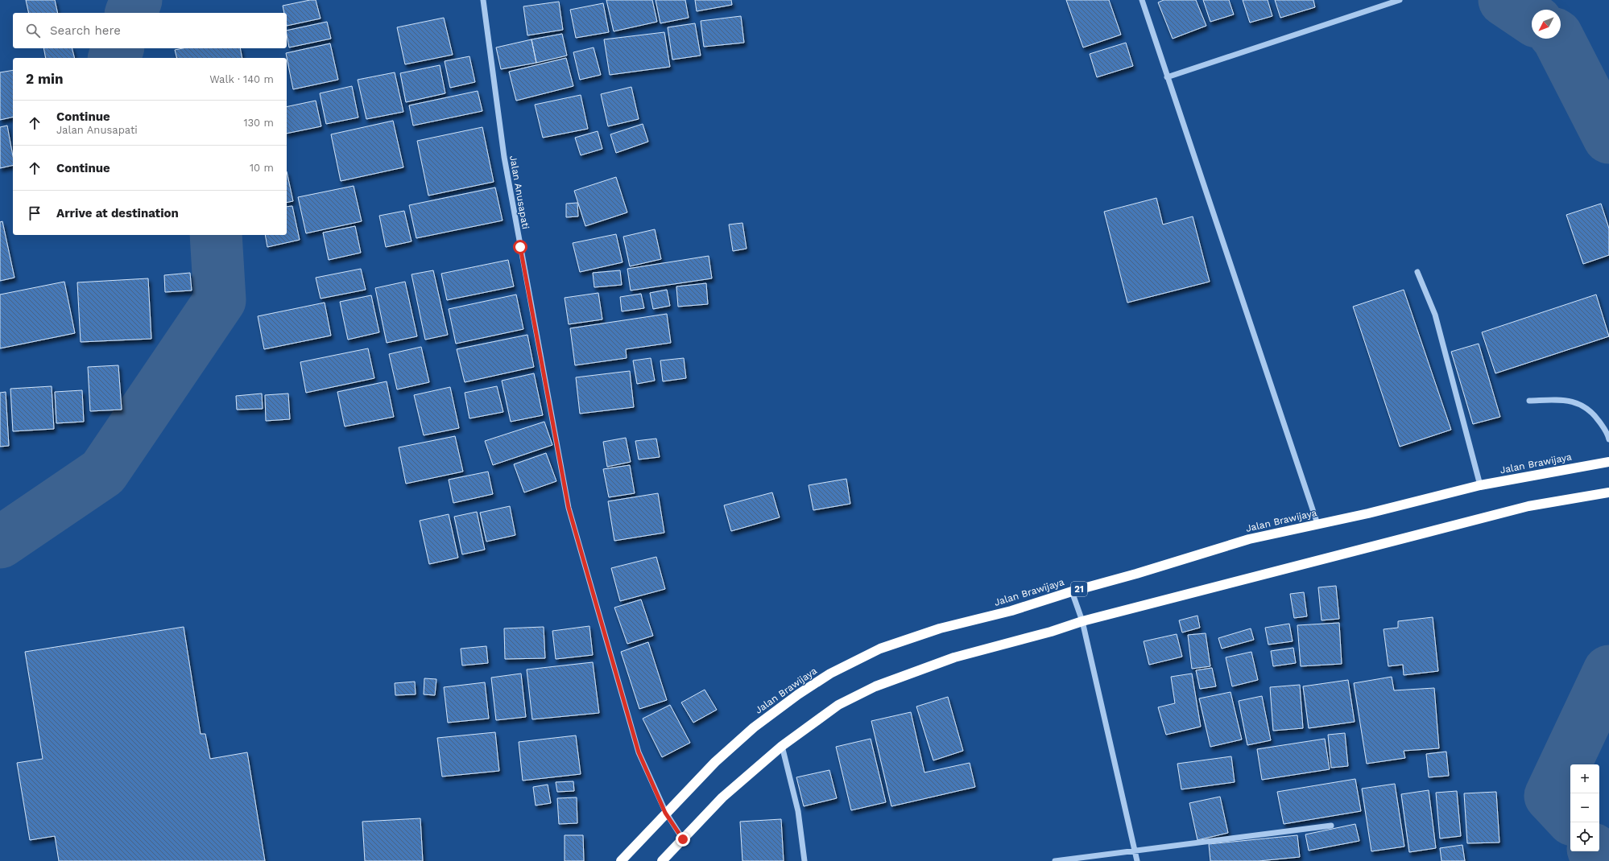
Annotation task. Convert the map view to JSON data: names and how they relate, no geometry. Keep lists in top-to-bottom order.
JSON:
{
  "streets": {
    "highway": ["Jalan Brawijaya", "21"],
    "street": ["Jalan Anusapati"]
  },
  "crossings": [
    ["Jalan Anusapati", "Jalan Brawijaya"]
  ],
  "north": "bottom left",
  "page": {
    "search": "Search here",
    "heading": ["2 min", "Walk · 140 m"],
    "list": [
      ["Continue", "Jalan Anusapati", "130 m"],
      ["Continue", "10 m"],
      "Arrive at destination"
    ],
    "map_buttons": ["+", "−"]
  }
}
